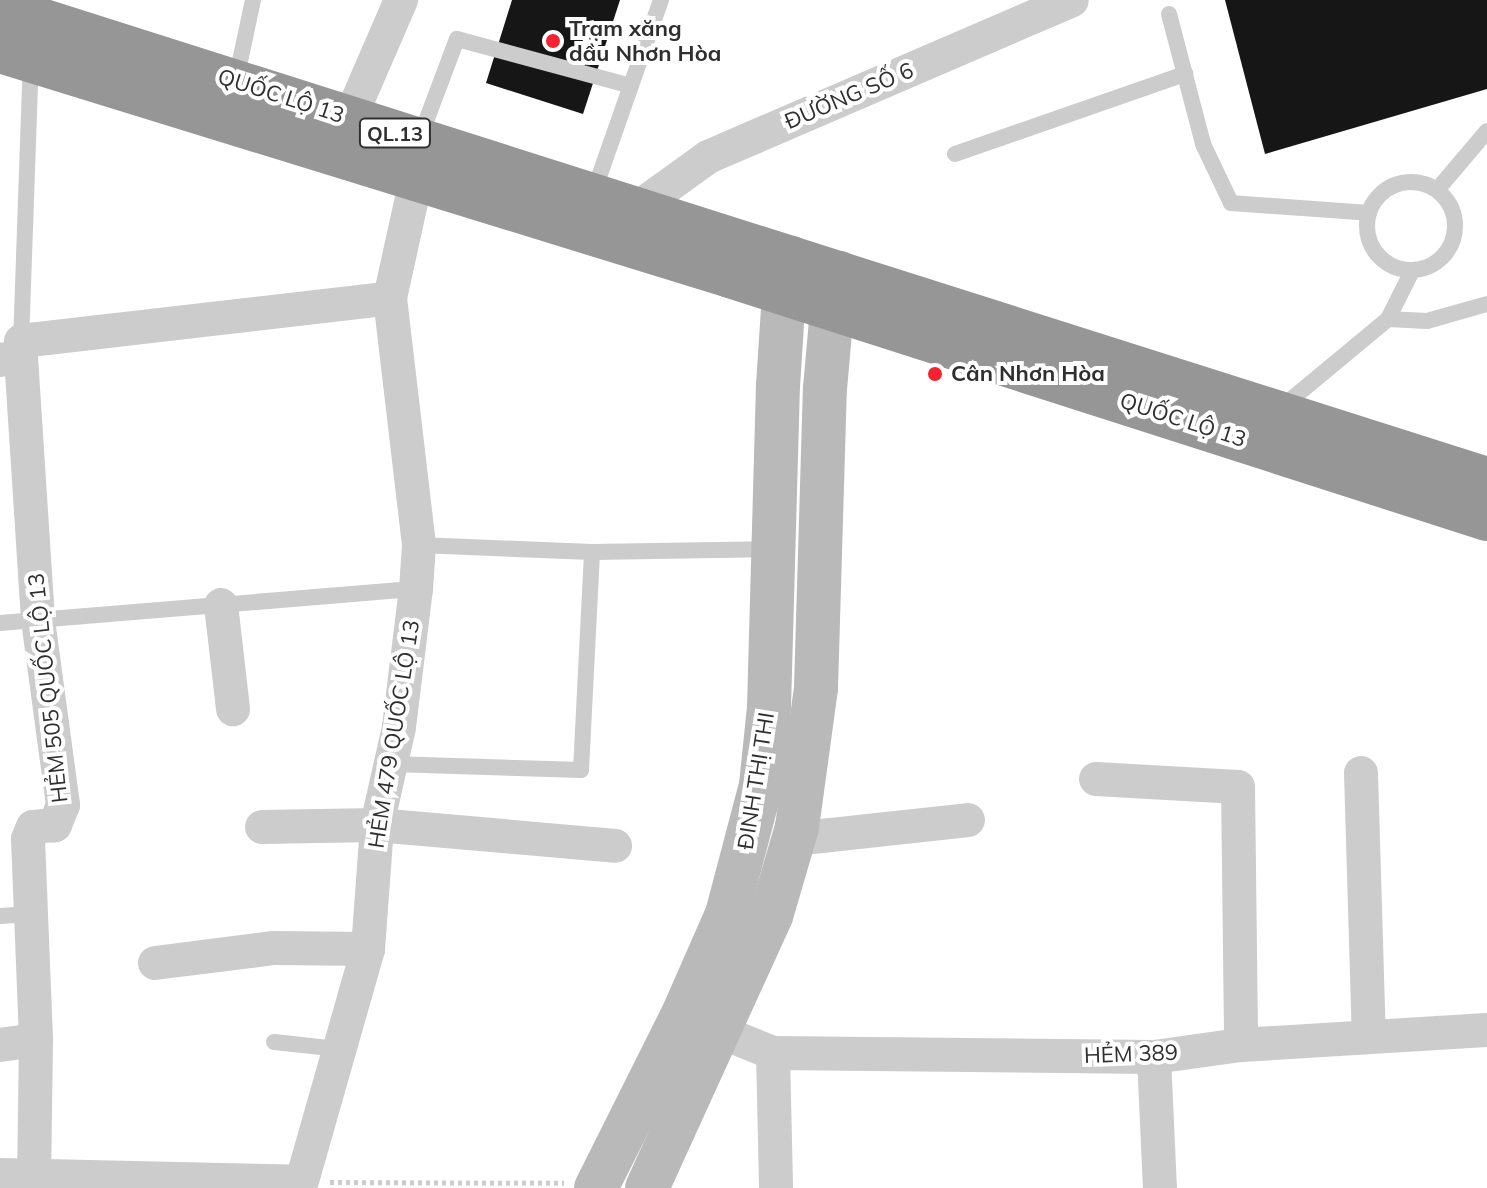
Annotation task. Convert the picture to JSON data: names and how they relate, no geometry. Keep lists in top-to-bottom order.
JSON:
{
  "streets": {
    "highway": ["QUỐC LỘ 13", "QL.13"],
    "street": [
      "ĐƯỜNG SỐ 6",
      "HẺM 505 QUỐC LỘ 13",
      "HẺM 479 QUỐC LỘ 13",
      "ĐINH THỊ THI",
      "HẺM 389"
    ]
  },
  "crossings": [
    ["QUỐC LỘ 13", "ĐƯỜNG SỐ 6"],
    ["QUỐC LỘ 13", "HẺM 479 QUỐC LỘ 13"],
    ["QUỐC LỘ 13", "ĐINH THỊ THI"]
  ],
  "places": ["Trạm xăng dầu Nhơn Hòa", "Cân Nhơn Hòa"]
}
